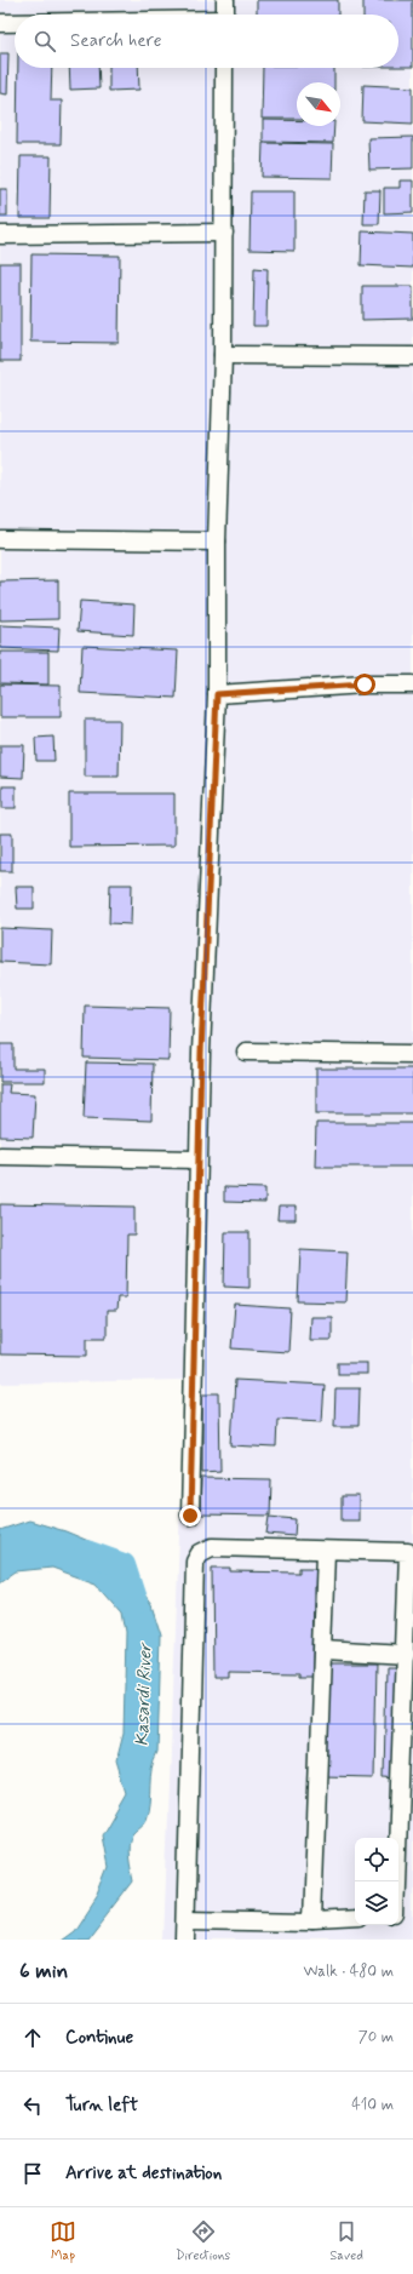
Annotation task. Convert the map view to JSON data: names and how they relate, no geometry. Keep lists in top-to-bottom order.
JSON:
{
  "water": ["Kasardi River"],
  "north": "bottom right",
  "page": {
    "search": "Search here",
    "heading": ["6 min", "Walk · 480 m"],
    "list": [
      ["Continue", "70 m"],
      ["Turn left", "410 m"],
      "Arrive at destination"
    ],
    "nav": ["Map", "Directions", "Saved"]
  }
}
